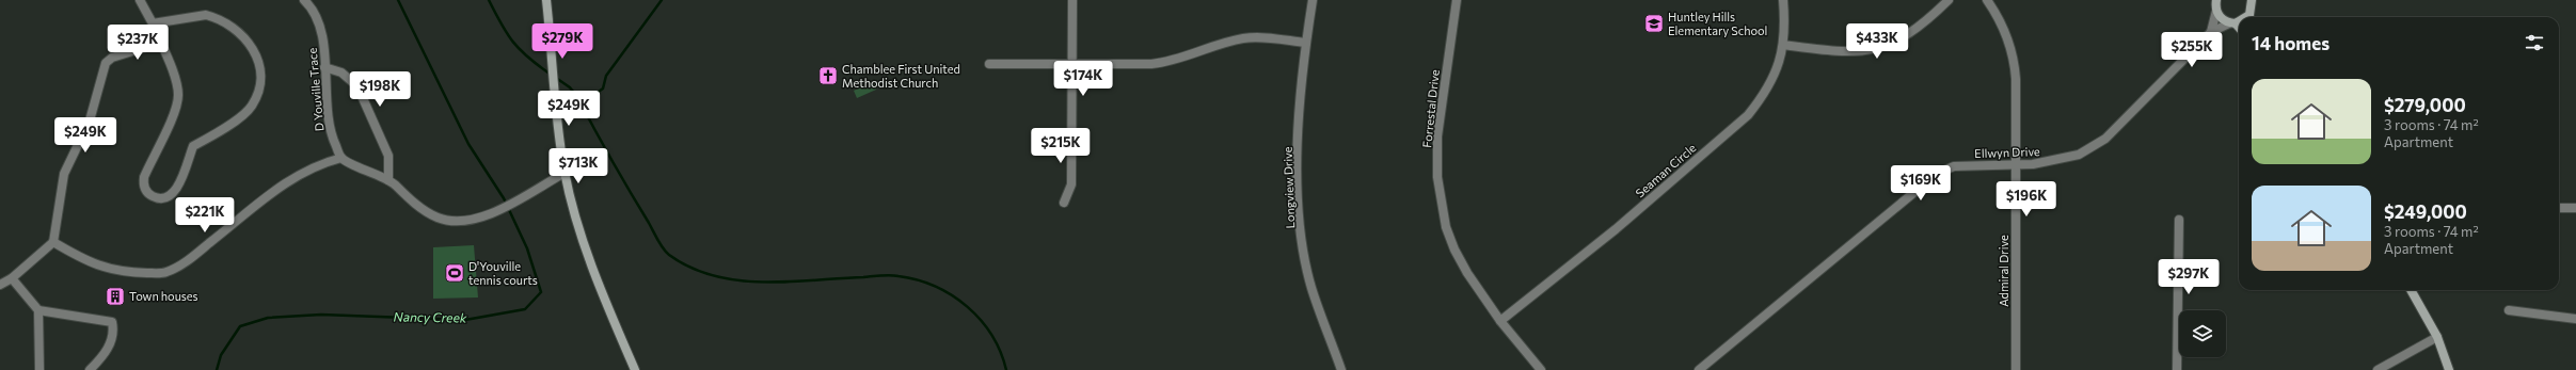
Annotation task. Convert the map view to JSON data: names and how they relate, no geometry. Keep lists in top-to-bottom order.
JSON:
{
  "streets": {
    "street": [
      "D Youville Trace",
      "Forrestal Drive",
      "Ellwyn Drive",
      "Seaman Circle",
      "Longview Drive",
      "Admiral Drive"
    ]
  },
  "crossings": [
    ["Forrestal Drive", "Seaman Circle"],
    ["Ellwyn Drive", "Admiral Drive"]
  ],
  "water": ["Nancy Creek"],
  "places": {
    "school or university": ["Huntley Hills Elementary School"],
    "church": ["Chamblee First United Methodist Church"],
    "sports": ["D'Youville tennis courts"],
    "building": ["Town houses"]
  },
  "page": {
    "heading": "14 homes",
    "price": [
      "$279K",
      "$433K",
      "$237K",
      "$255K",
      "$174K",
      "$198K",
      "$249K",
      "$249K",
      "$215K",
      "$713K",
      "$169K",
      "$196K",
      "$221K",
      "$297K"
    ],
    "list": [
      {
        "name": "$279,000",
        "note": "3 rooms · 74 m² · Apartment"
      },
      {
        "name": "$249,000",
        "note": "3 rooms · 74 m² · Apartment"
      }
    ]
  }
}
